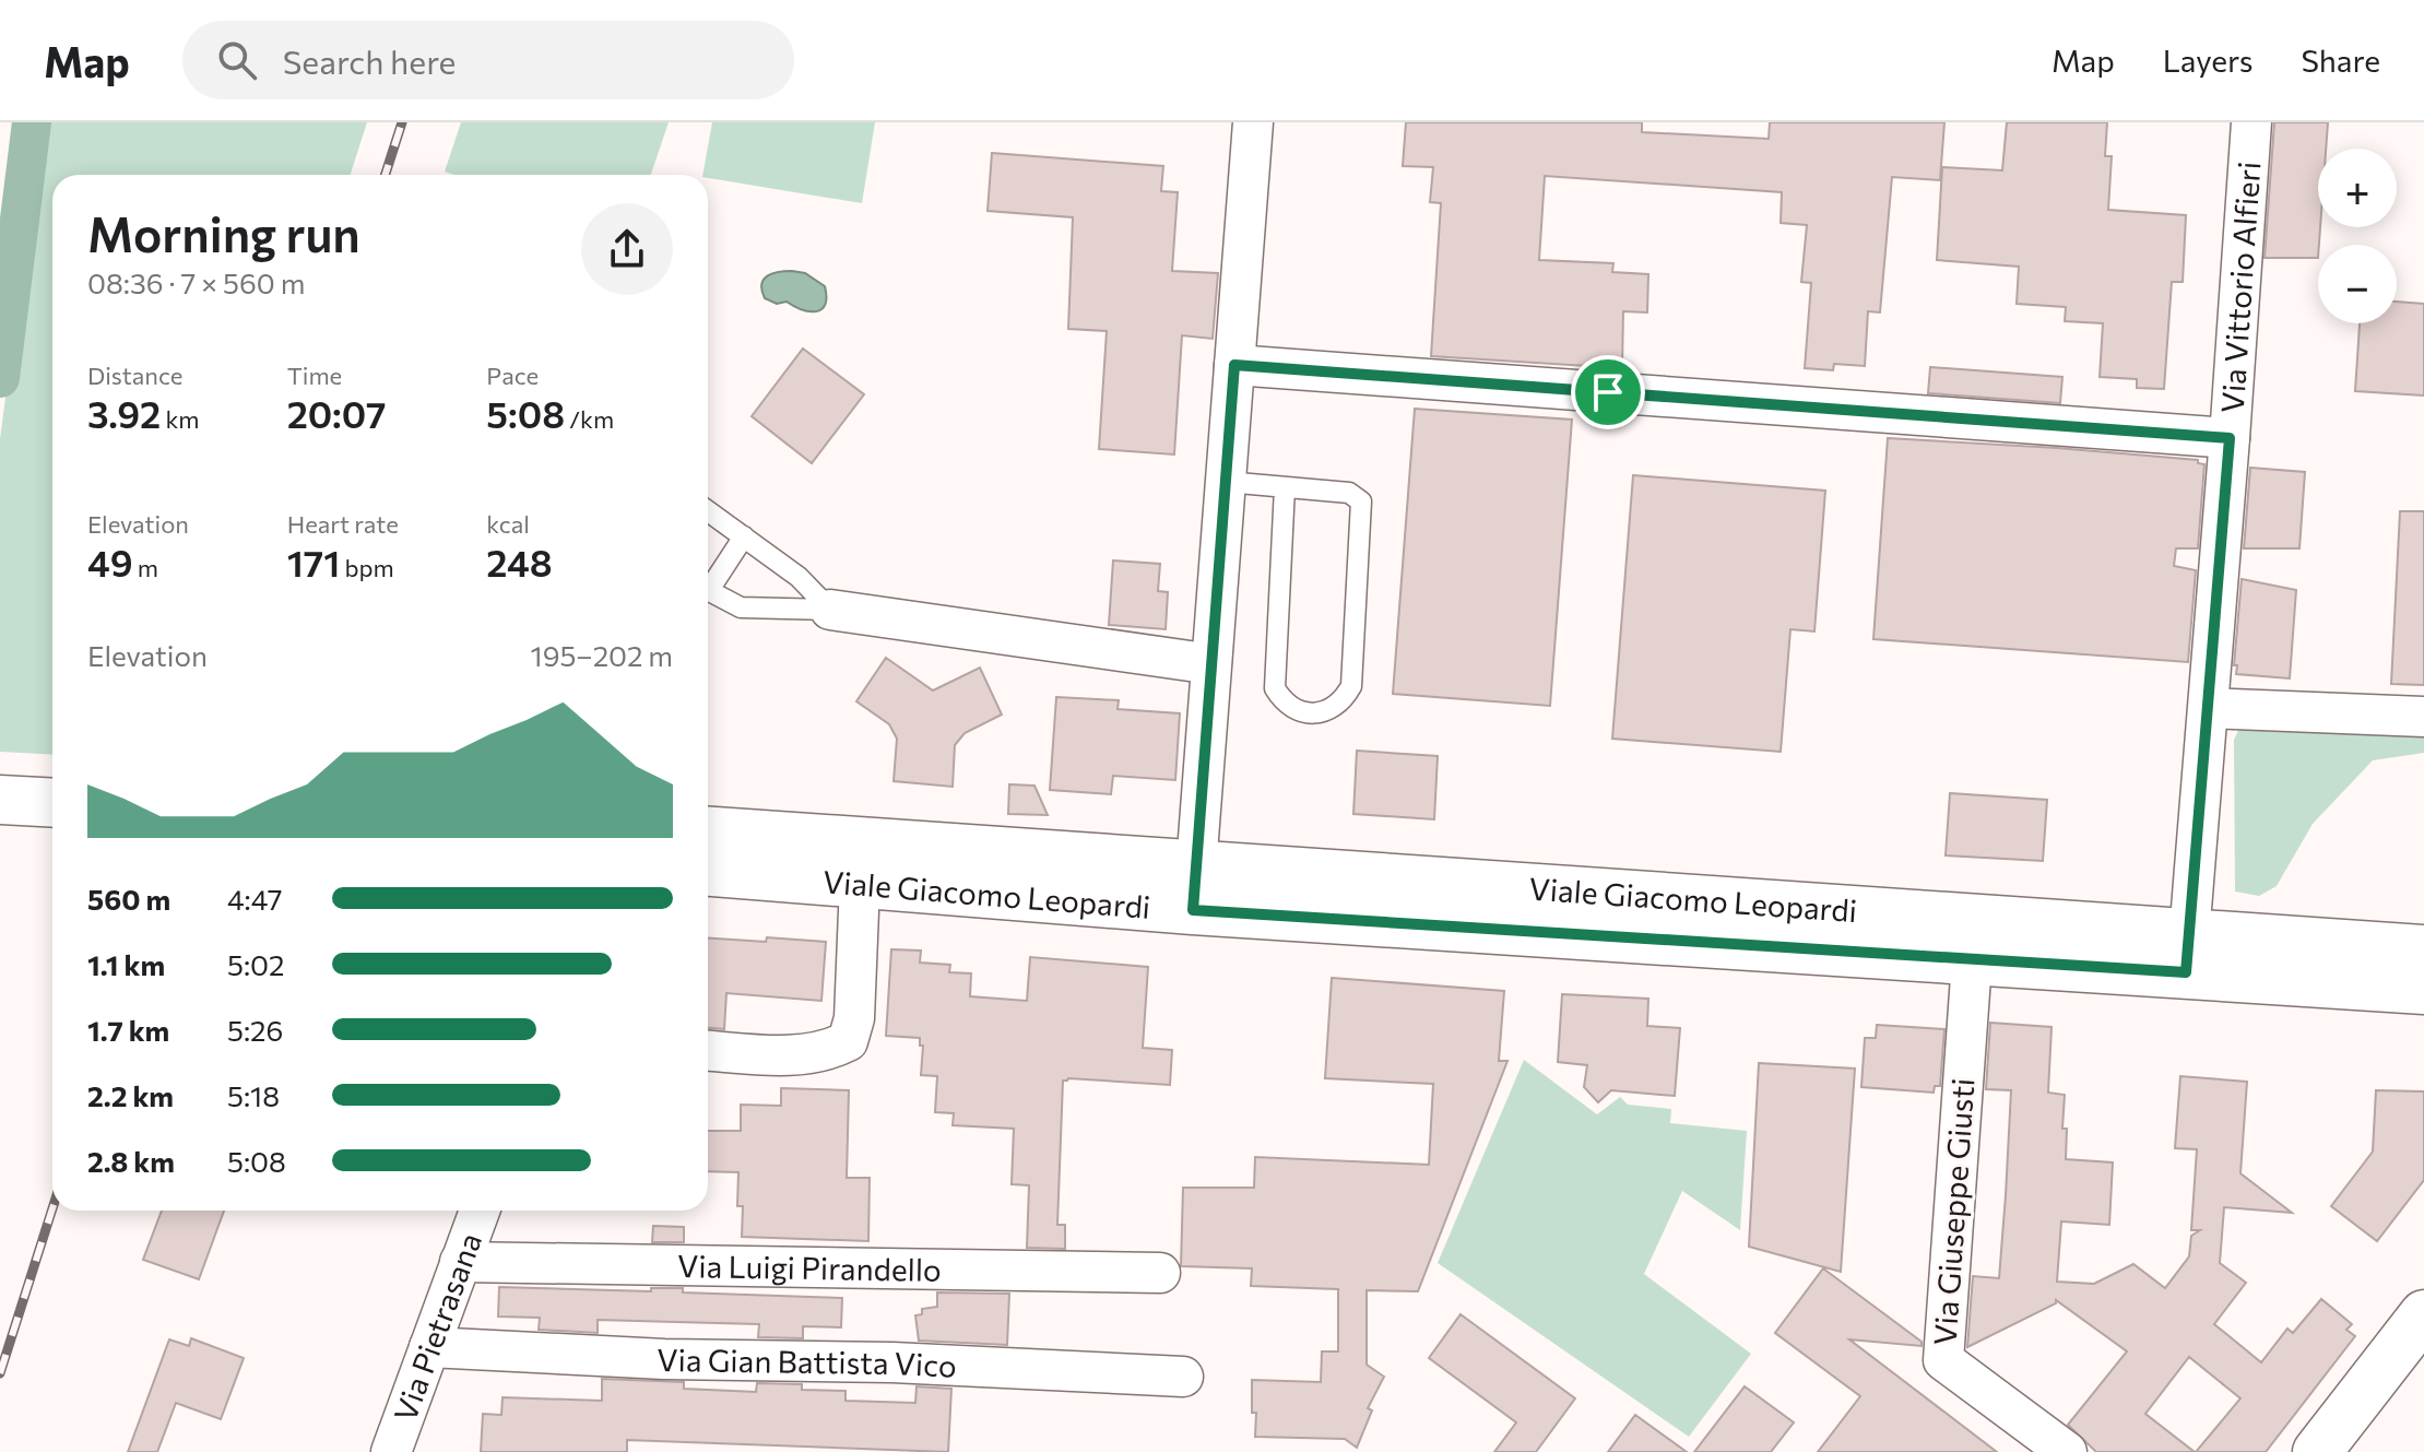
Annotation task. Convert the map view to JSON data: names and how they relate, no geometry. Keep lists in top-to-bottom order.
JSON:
{
  "streets": {
    "main road": ["Viale Giacomo Leopardi"],
    "street": [
      "Via Vittorio Alfieri",
      "Via Giuseppe Giusti",
      "Via Luigi Pirandello",
      "Via Pietrasana",
      "Via Gian Battista Vico"
    ]
  },
  "crossings": [
    ["Via Vittorio Alfieri", "Viale Giacomo Leopardi"],
    ["Viale Giacomo Leopardi", "Via Giuseppe Giusti"],
    ["Via Luigi Pirandello", "Via Pietrasana"],
    ["Via Pietrasana", "Via Gian Battista Vico"]
  ],
  "page": {
    "header": "Map",
    "search": "Search here",
    "nav": ["Map", "Layers", "Share"],
    "map_buttons": ["+", "−"],
    "heading": ["Morning run", "08:36 · 7 × 560 m"],
    "stats": [
      ["Distance", "3.92 km"],
      ["Time", "20:07"],
      ["Pace", "5:08 /km"],
      ["Elevation", "49 m"],
      ["Heart rate", "171 bpm"],
      ["kcal", "248"]
    ],
    "chart": ["Elevation", "195–202 m"],
    "list": [
      {
        "name": "560 m",
        "note": "4:47"
      },
      {
        "name": "1.1 km",
        "note": "5:02"
      },
      {
        "name": "1.7 km",
        "note": "5:26"
      },
      {
        "name": "2.2 km",
        "note": "5:18"
      },
      {
        "name": "2.8 km",
        "note": "5:08"
      }
    ]
  }
}
